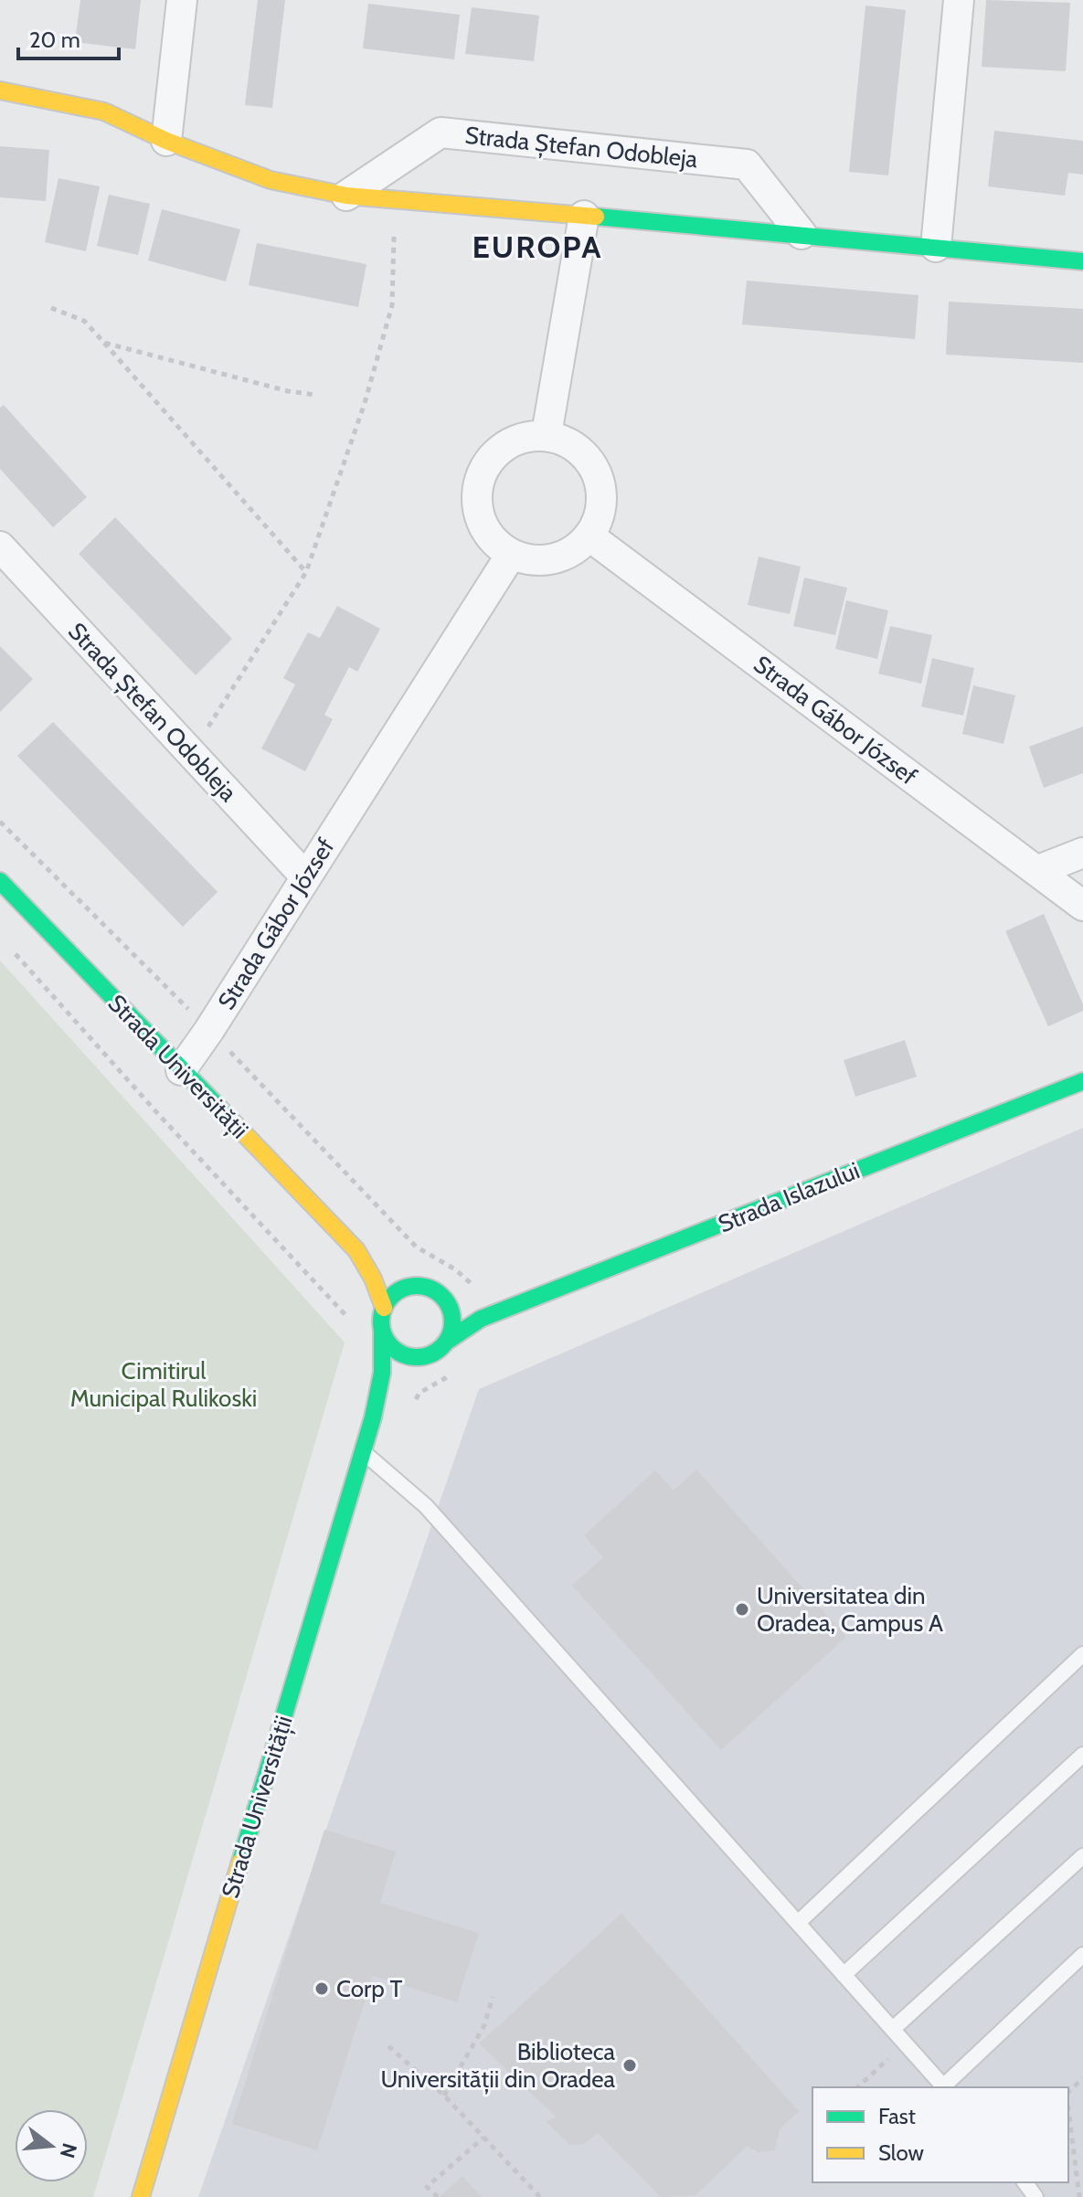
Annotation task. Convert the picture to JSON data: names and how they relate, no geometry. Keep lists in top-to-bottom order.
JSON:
{
  "streets": {
    "main road": ["Strada Universității", "Strada Islazului"],
    "street": ["Strada Ștefan Odobleja", "Strada Gábor József"]
  },
  "crossings": [
    ["Strada Ștefan Odobleja", "Strada Gábor József"],
    ["Strada Gábor József", "Strada Universității"],
    ["Strada Universității", "Strada Islazului"]
  ],
  "districts": ["EUROPA"],
  "parks": ["Cimitirul Municipal Rulikoski"],
  "places": ["Universitatea din Oradea, Campus A", "Corp T", "Biblioteca Universității din Oradea"],
  "legend": ["Fast", "Slow"],
  "scale_bar": "20 m",
  "north": "right"
}
